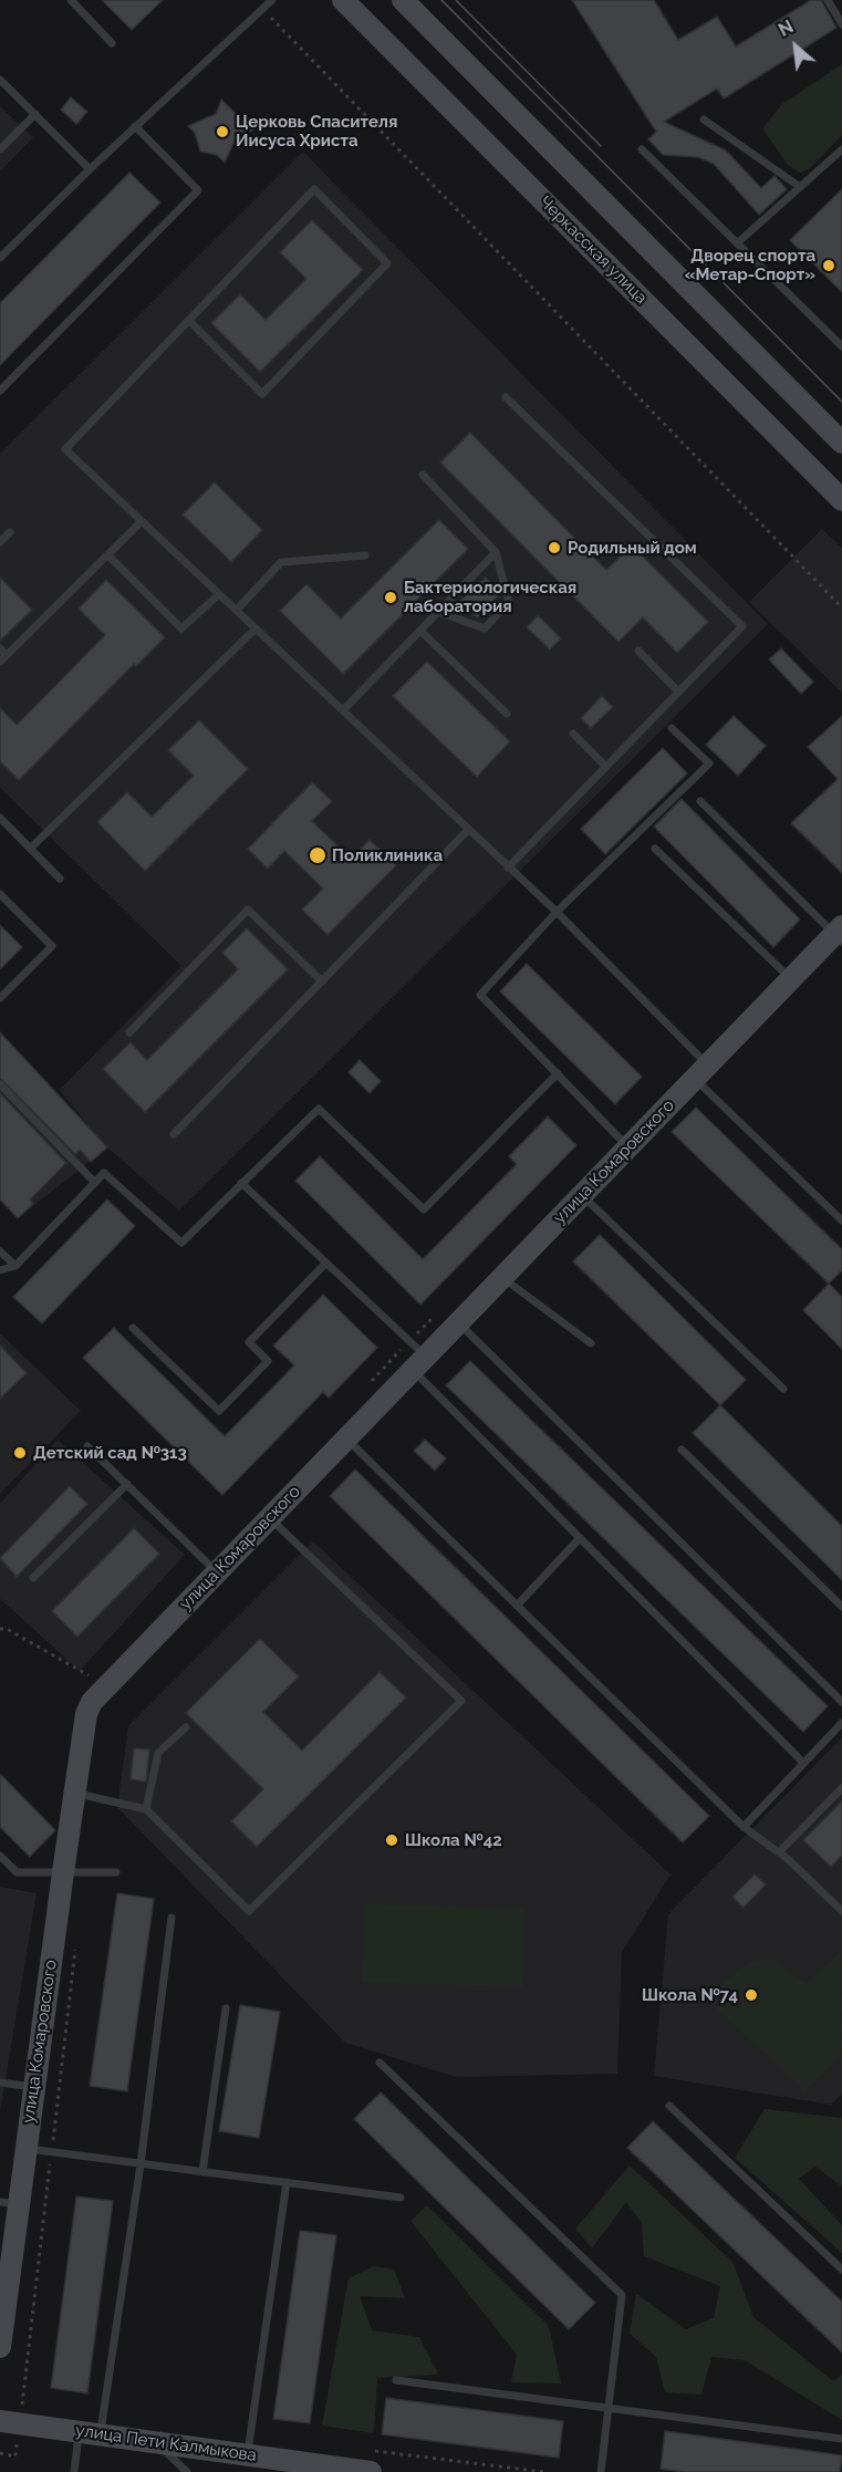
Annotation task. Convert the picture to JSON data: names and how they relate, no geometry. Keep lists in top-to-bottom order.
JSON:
{
  "streets": {
    "street": ["Черкасская улица", "улица Комаровского", "улица Пети Калмыкова"]
  },
  "places": [
    "Церковь Спасителя Иисуса Христа",
    "Дворец спорта «Метар-Спорт»",
    "Родильный дом",
    "Бактериологическая лаборатория",
    "Поликлиника",
    "Детский сад №313",
    "Школа №42",
    "Школа №74"
  ],
  "north": "top left"
}
